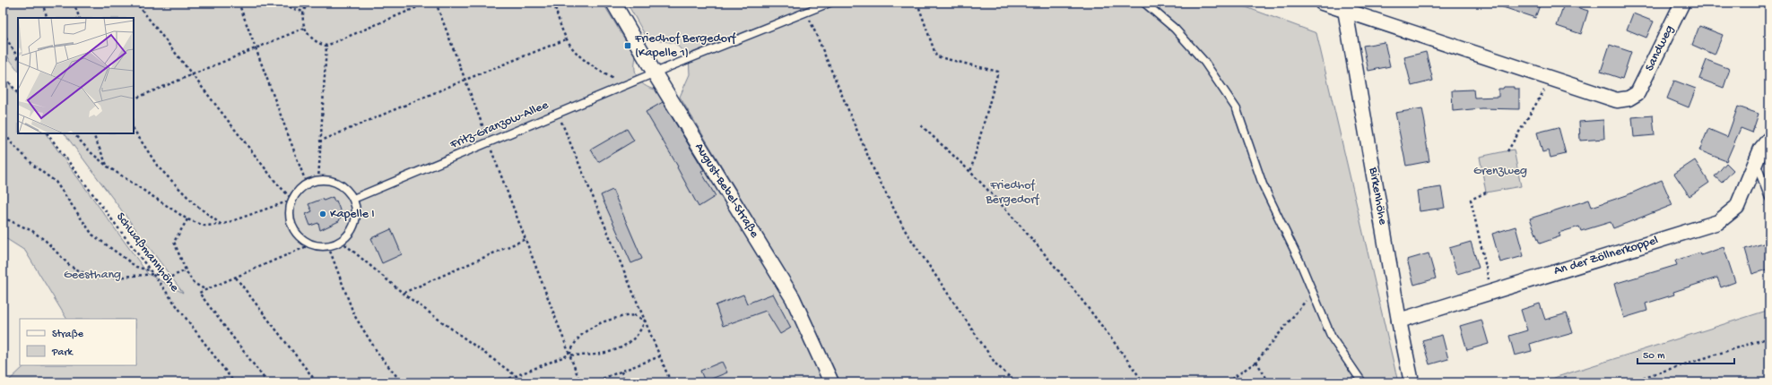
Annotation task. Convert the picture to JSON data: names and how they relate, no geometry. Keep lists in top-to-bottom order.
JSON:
{
  "streets": {
    "street": [
      "Sandweg",
      "August-Bebel-Straße",
      "Birkenhöhe",
      "An der Zöllnerkoppel"
    ],
    "lane": ["Fritz-Granzow-Allee"],
    "path": ["Schwaßmannhöhe"]
  },
  "crossings": [
    ["Fritz-Granzow-Allee", "August-Bebel-Straße"],
    ["Birkenhöhe", "An der Zöllnerkoppel"]
  ],
  "parks": ["Grenzweg", "Friedhof Bergedorf", "Geesthang"],
  "places": {
    "transit": ["Friedhof Bergedorf (Kapelle 1)"],
    "other": ["Kapelle I"]
  },
  "legend": ["Straße", "Park"],
  "scale_bar": "50 m"
}
